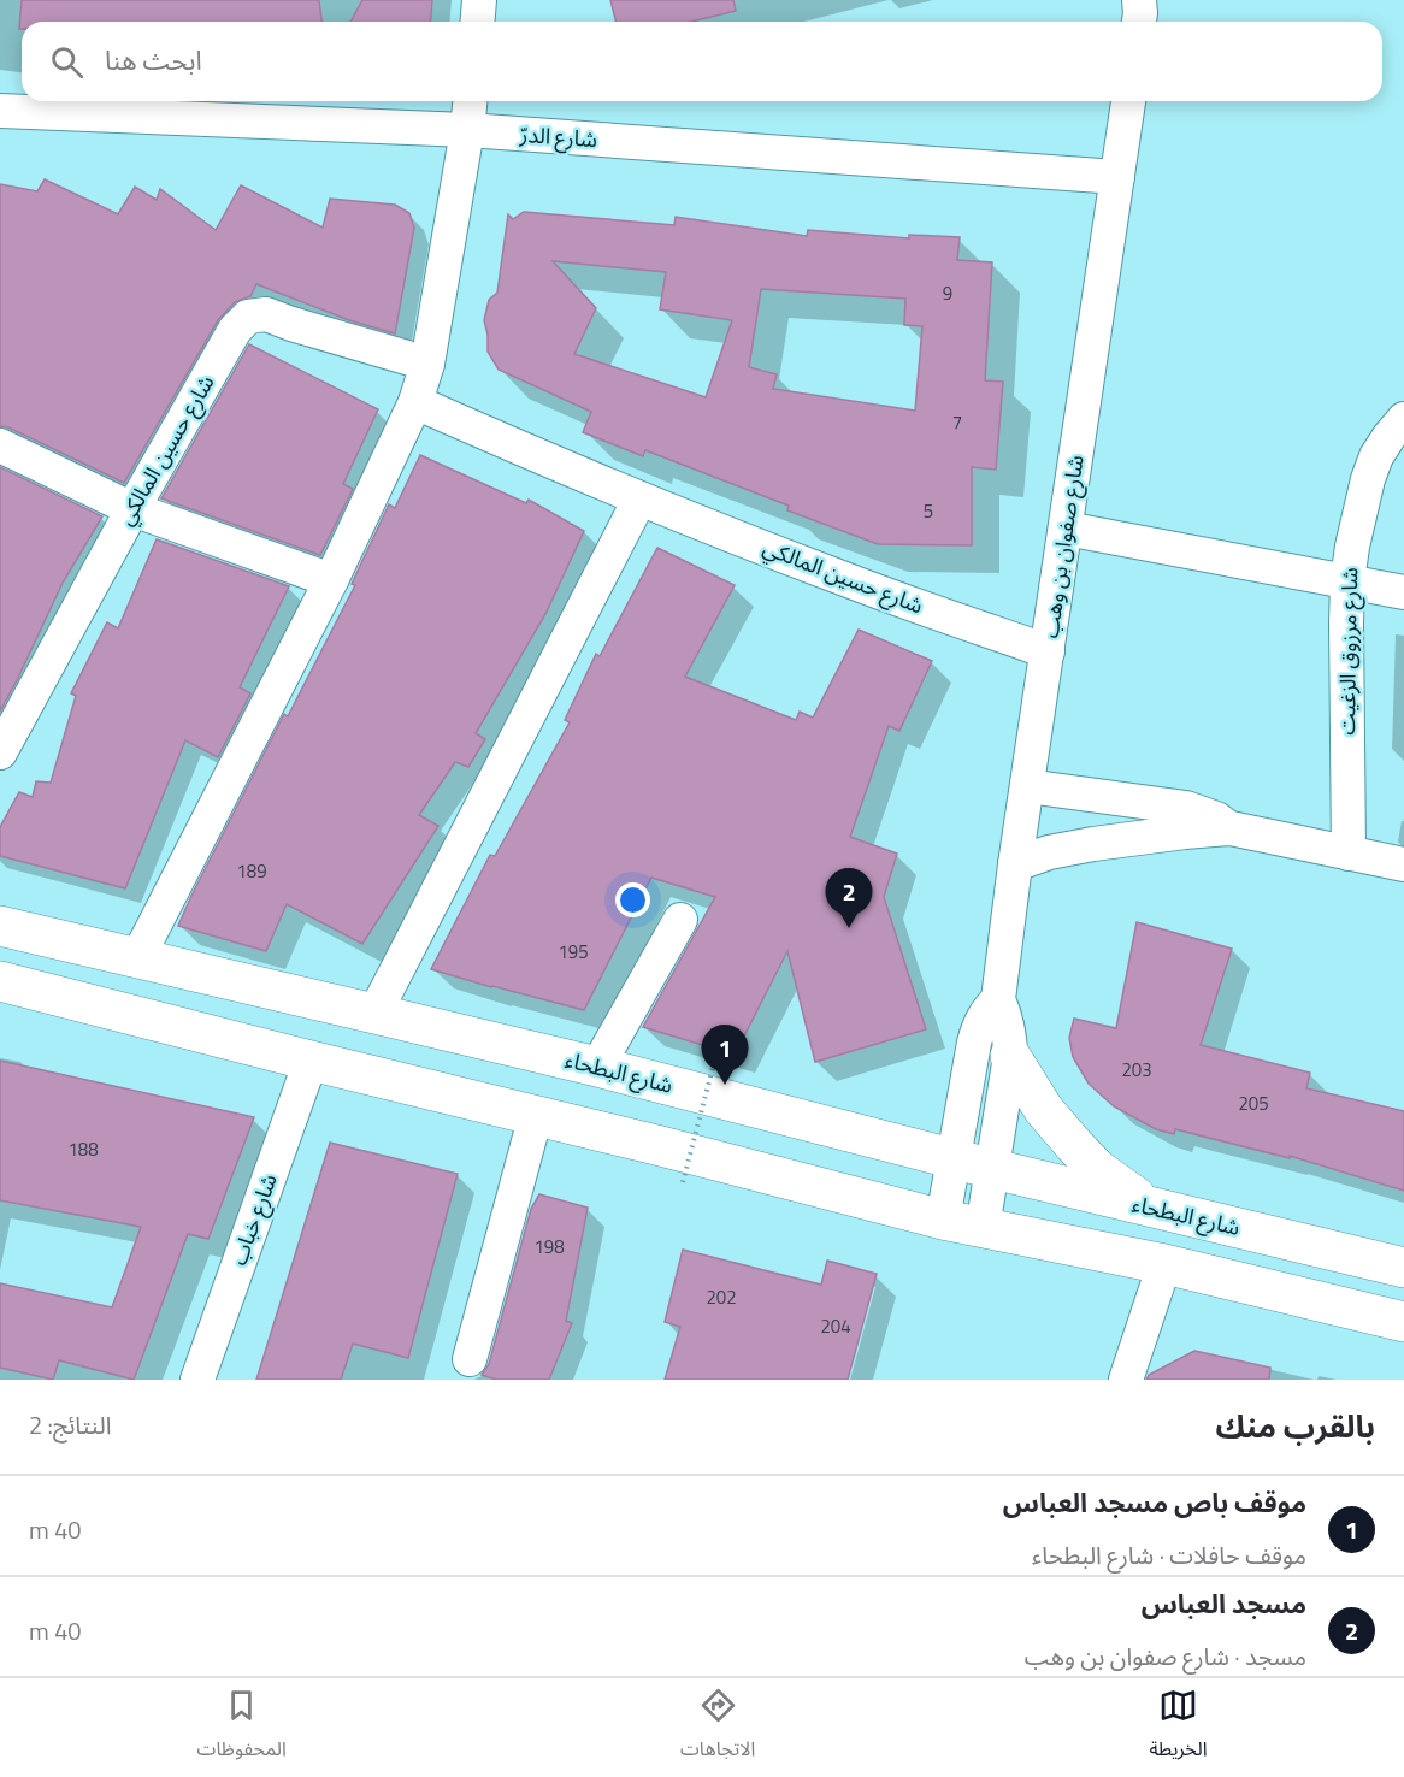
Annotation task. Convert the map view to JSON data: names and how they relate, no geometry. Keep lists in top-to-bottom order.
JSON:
{
  "streets": {
    "street": [
      "شارع الدرّ",
      "شارع حسين المالكي",
      "شارع صفوان بن وهب",
      "شارع مرزوق الزغيت",
      "شارع البطحاء",
      "شارع خباب"
    ]
  },
  "crossings": [
    ["شارع الدرّ", "شارع صفوان بن وهب"],
    ["شارع حسين المالكي", "شارع صفوان بن وهب"],
    ["شارع صفوان بن وهب", "شارع البطحاء"]
  ],
  "house_numbers": [
    "9",
    "7",
    "5",
    "189",
    "195",
    "203",
    "205",
    "188",
    "198",
    "202",
    "204"
  ],
  "page": {
    "search": "ابحث هنا",
    "pins": ["2", "1"],
    "heading": ["بالقرب منك", "النتائج: 2"],
    "list": [
      {
        "mark": "1",
        "name": "موقف باص مسجد العباس",
        "note": "موقف حافلات · شارع البطحاء",
        "value": "40 m"
      },
      {
        "mark": "2",
        "name": "مسجد العباس",
        "note": "مسجد · شارع صفوان بن وهب",
        "value": "40 m"
      }
    ],
    "nav": ["الخريطة", "الاتجاهات", "المحفوظات"]
  }
}
